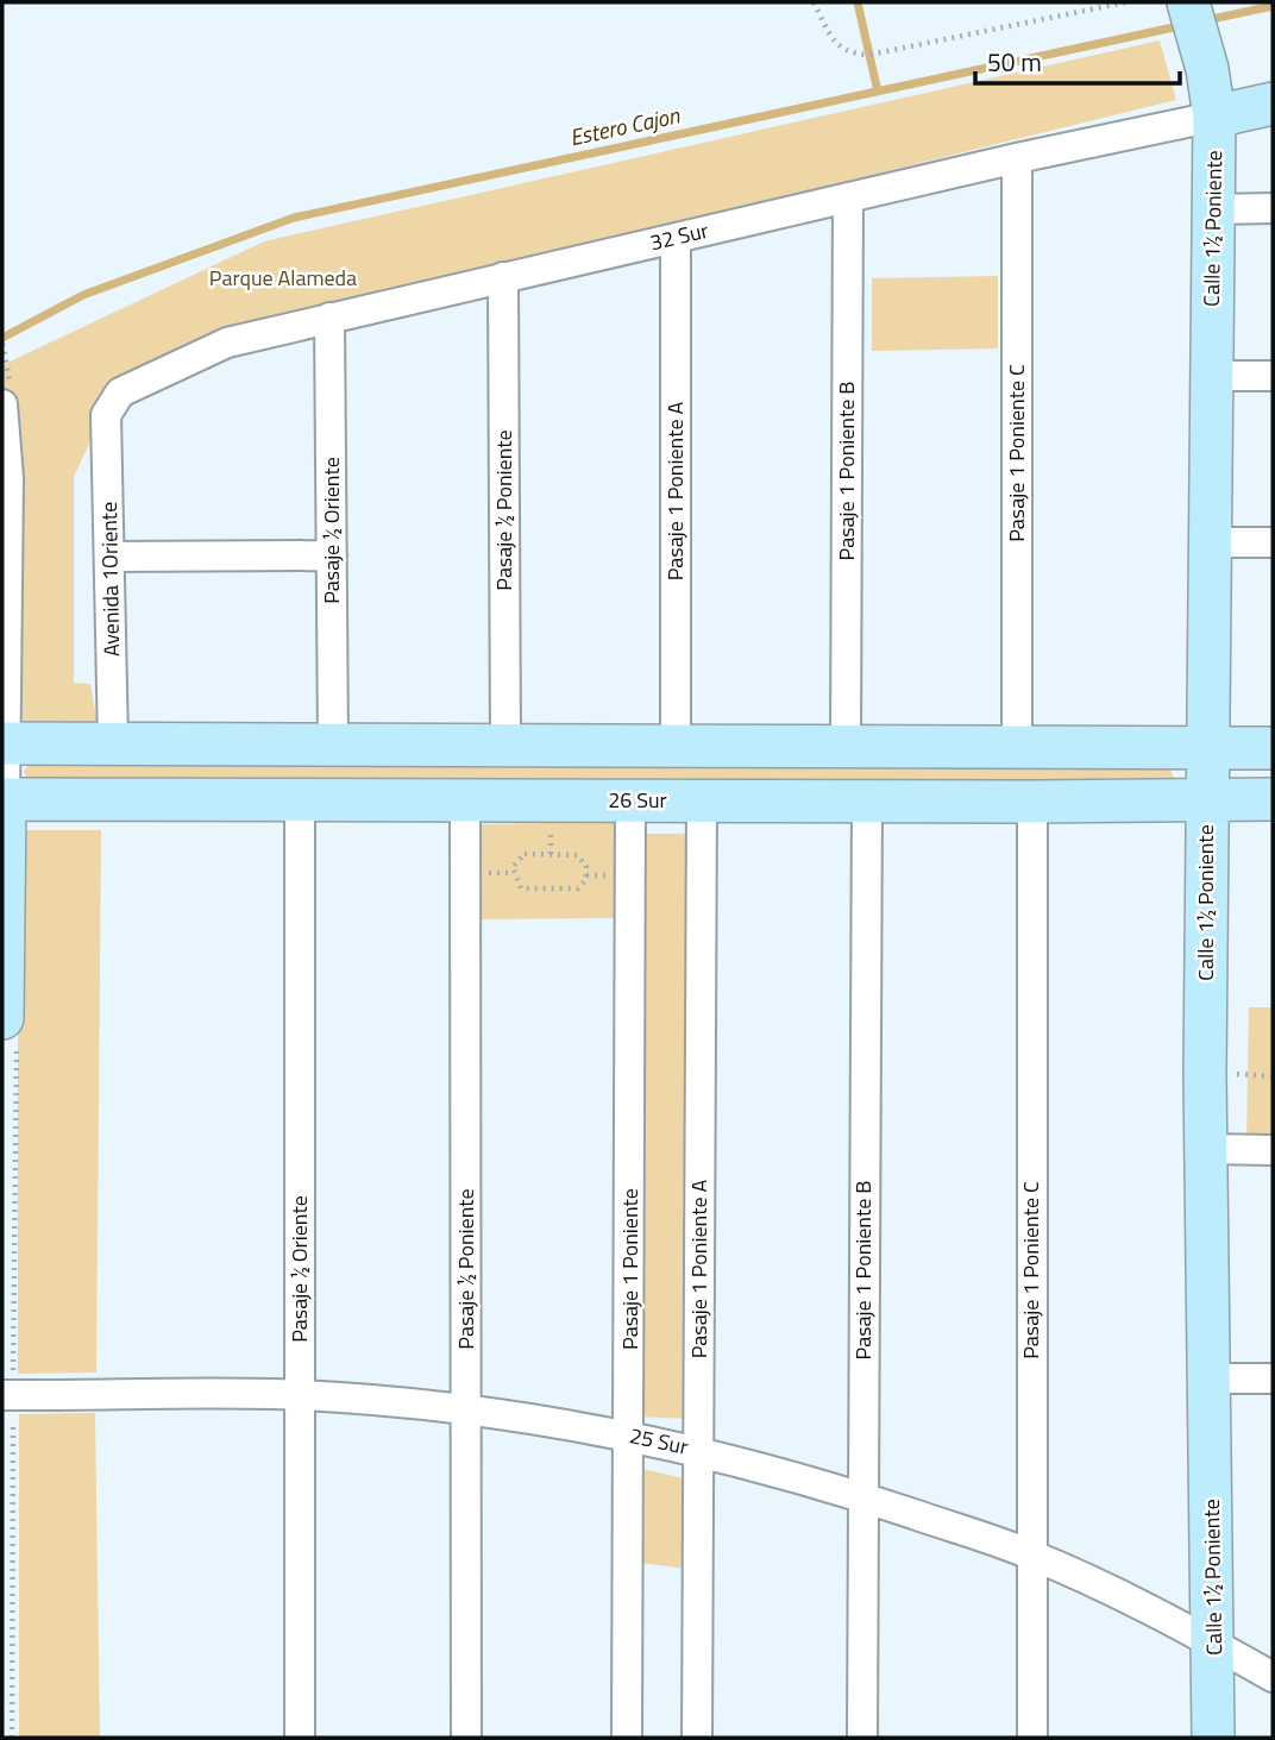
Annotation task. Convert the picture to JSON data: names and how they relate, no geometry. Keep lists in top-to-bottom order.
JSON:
{
  "streets": {
    "street": [
      "Calle 1½ Poniente",
      "32 Sur",
      "Pasaje 1 Poniente C",
      "Pasaje 1 Poniente B",
      "Pasaje 1 Poniente A",
      "Pasaje ½ Poniente",
      "Pasaje ½ Oriente",
      "Avenida 1Oriente",
      "26 Sur",
      "Pasaje 1 Poniente",
      "25 Sur"
    ]
  },
  "crossings": [
    ["Calle 1½ Poniente", "32 Sur"],
    ["Calle 1½ Poniente", "26 Sur"],
    ["Calle 1½ Poniente", "25 Sur"],
    ["32 Sur", "Pasaje 1 Poniente C"],
    ["32 Sur", "Pasaje 1 Poniente B"],
    ["32 Sur", "Pasaje 1 Poniente A"],
    ["32 Sur", "Pasaje ½ Poniente"],
    ["32 Sur", "Pasaje ½ Oriente"],
    ["32 Sur", "Avenida 1Oriente"],
    ["Pasaje 1 Poniente C", "26 Sur"],
    ["Pasaje 1 Poniente C", "25 Sur"],
    ["Pasaje 1 Poniente B", "26 Sur"],
    ["Pasaje 1 Poniente B", "25 Sur"],
    ["Pasaje 1 Poniente A", "26 Sur"],
    ["Pasaje 1 Poniente A", "25 Sur"],
    ["Pasaje ½ Poniente", "26 Sur"],
    ["Pasaje ½ Poniente", "25 Sur"],
    ["Pasaje ½ Oriente", "26 Sur"],
    ["Pasaje ½ Oriente", "25 Sur"],
    ["26 Sur", "Pasaje 1 Poniente"],
    ["Pasaje 1 Poniente", "25 Sur"]
  ],
  "water": ["Estero Cajon"],
  "parks": ["Parque Alameda"],
  "scale_bar": "50 m"
}
